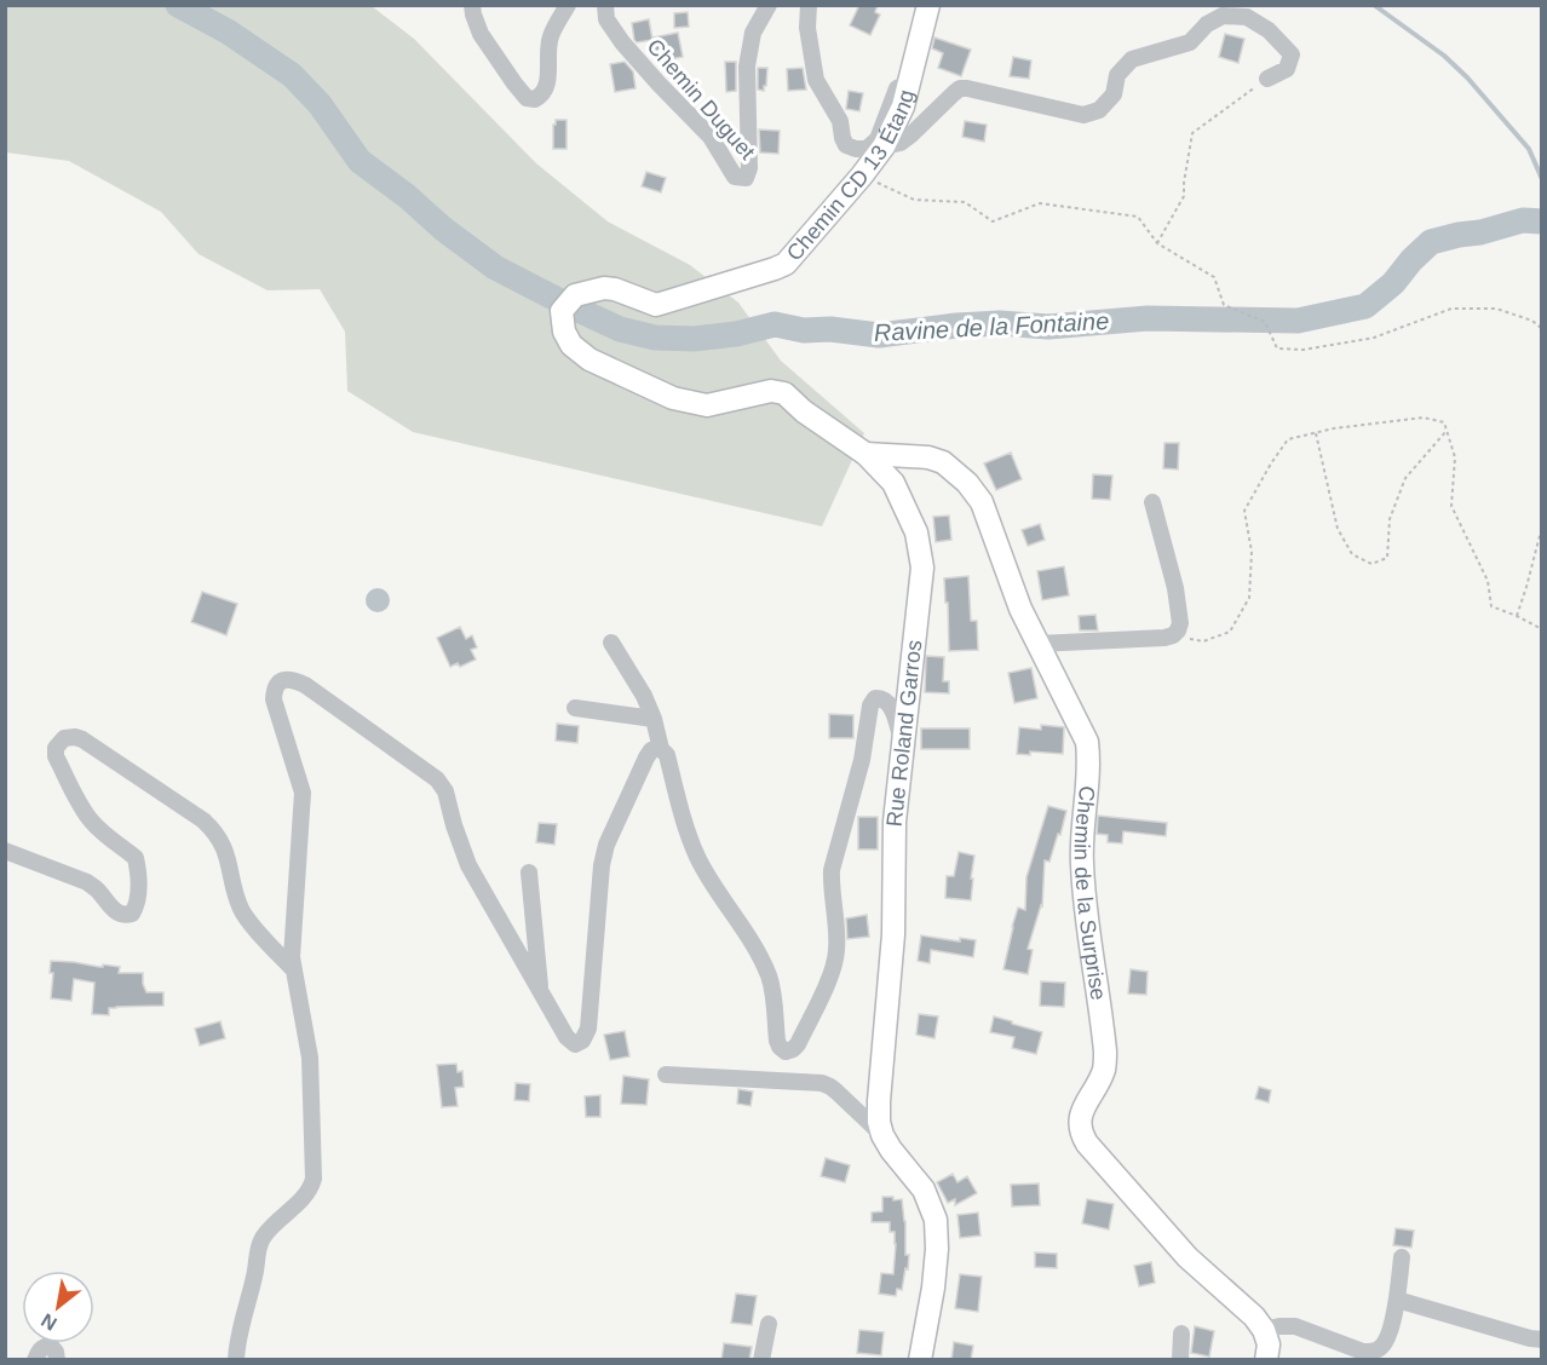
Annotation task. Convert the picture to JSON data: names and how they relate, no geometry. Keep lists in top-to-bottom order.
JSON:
{
  "streets": {
    "main road": ["Chemin CD 13 Étang", "Rue Roland Garros", "Chemin de la Surprise"],
    "street": ["Chemin Duguet"]
  },
  "crossings": [
    ["Chemin CD 13 Étang", "Rue Roland Garros"],
    ["Rue Roland Garros", "Chemin de la Surprise"]
  ],
  "water": ["Ravine de la Fontaine"],
  "north": "bottom left"
}
